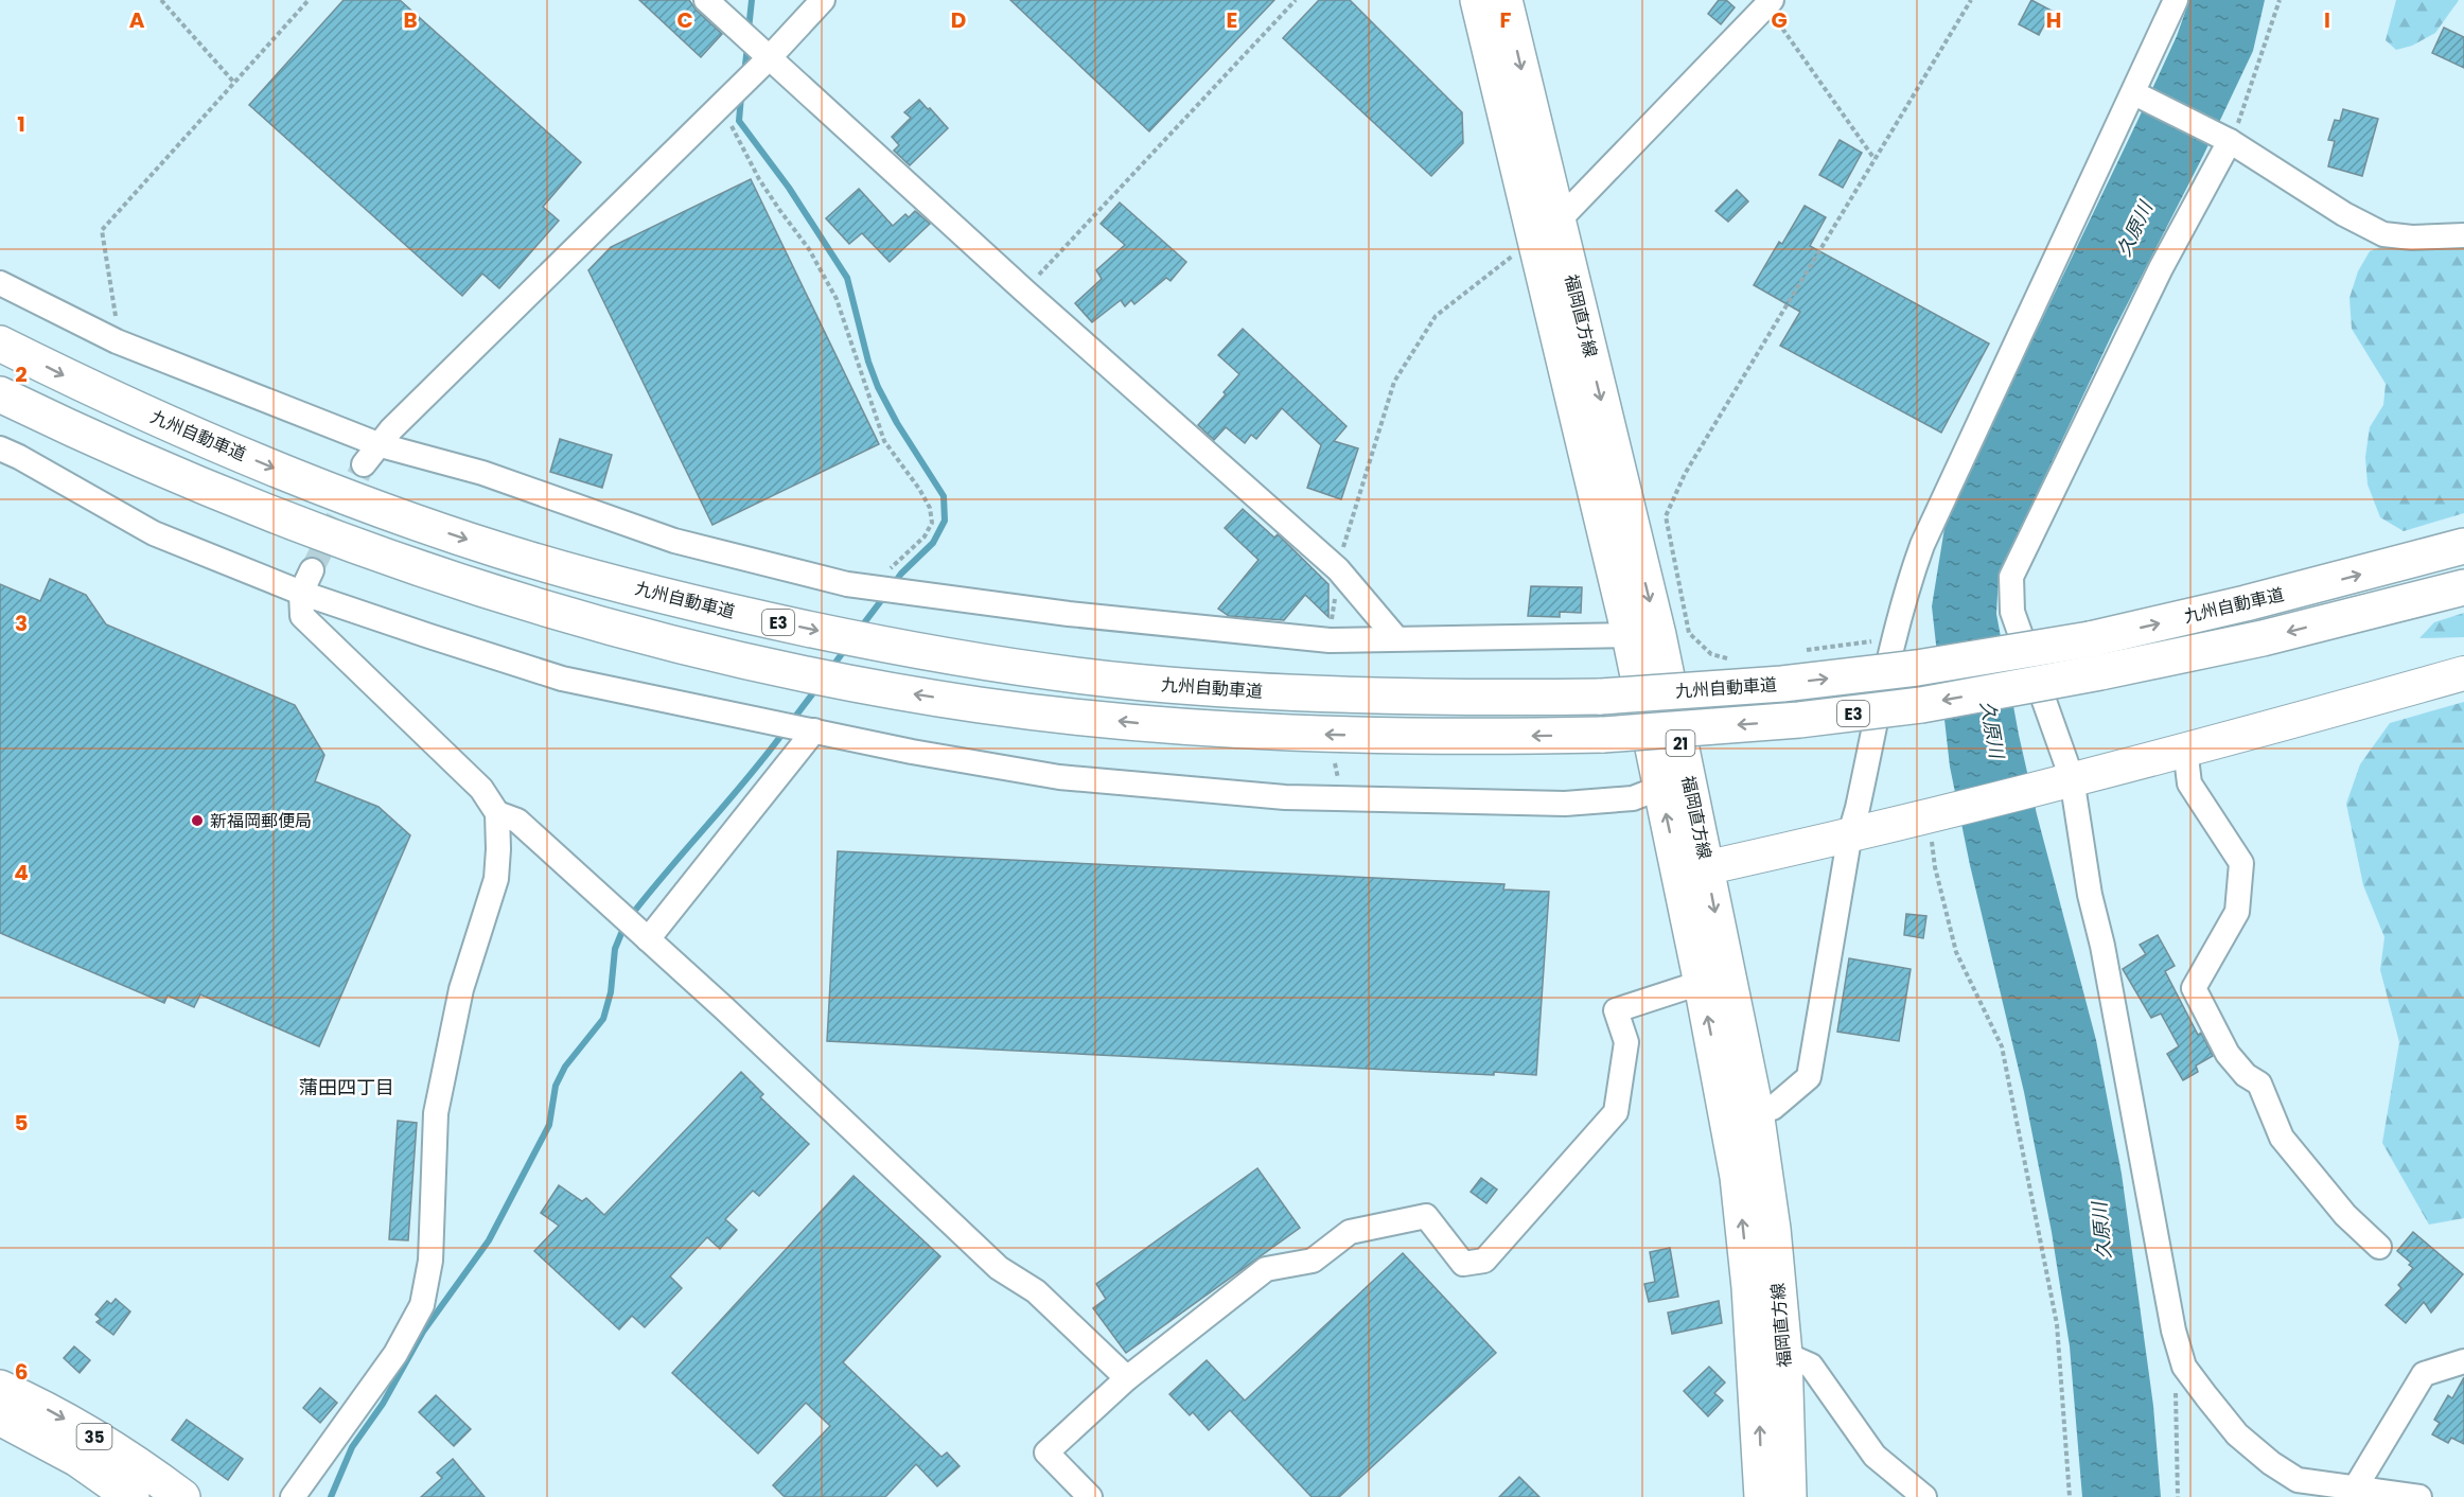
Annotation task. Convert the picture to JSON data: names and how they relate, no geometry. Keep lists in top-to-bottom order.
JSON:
{
  "streets": {
    "main road": [
      "福岡直方線",
      "九州自動車道",
      "E3",
      "21",
      "35"
    ]
  },
  "districts": ["蒲田四丁目"],
  "water": ["久原川"],
  "places": ["新福岡郵便局"],
  "grid": {
    "columns": [
      "A",
      "B",
      "C",
      "D",
      "E",
      "F",
      "G",
      "H",
      "I"
    ],
    "rows": [
      "1",
      "2",
      "3",
      "4",
      "5",
      "6"
    ]
  }
}
